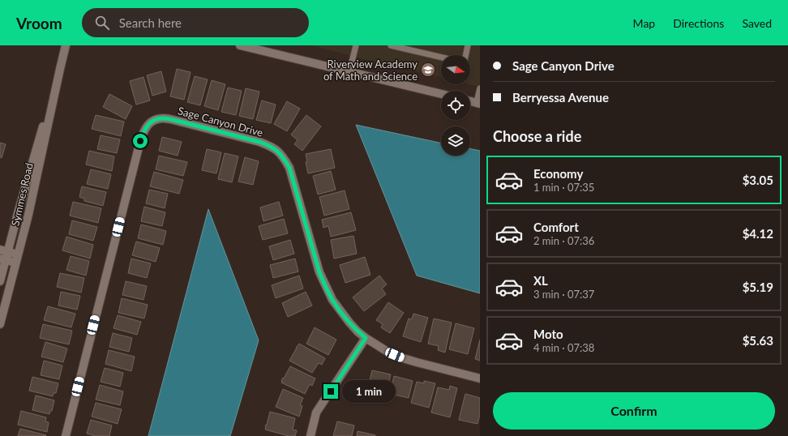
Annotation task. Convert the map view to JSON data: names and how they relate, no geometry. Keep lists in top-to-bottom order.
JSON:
{
  "streets": {
    "street": ["Sage Canyon Drive", "Symmes Road"]
  },
  "places": {
    "school or university": ["Riverview Academy of Math and Science"]
  },
  "north": "right",
  "page": {
    "header": "Vroom",
    "search": "Search here",
    "nav": ["Map", "Directions", "Saved"],
    "banner": ["Sage Canyon Drive", "Berryessa Avenue"],
    "heading": "Choose a ride",
    "list": [
      {
        "name": "Economy",
        "note": "1 min · 07:35",
        "value": "$3.05"
      },
      {
        "name": "Comfort",
        "note": "2 min · 07:36",
        "value": "$4.12"
      },
      {
        "name": "XL",
        "note": "3 min · 07:37",
        "value": "$5.19"
      },
      {
        "name": "Moto",
        "note": "4 min · 07:38",
        "value": "$5.63"
      }
    ],
    "bubble": "1 min",
    "buttons": "Confirm"
  }
}
